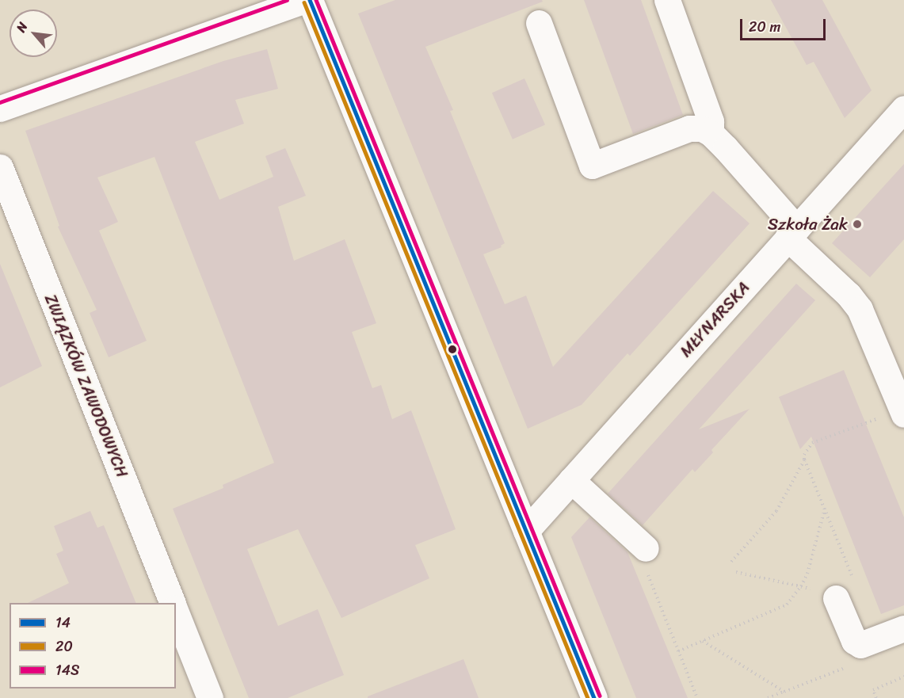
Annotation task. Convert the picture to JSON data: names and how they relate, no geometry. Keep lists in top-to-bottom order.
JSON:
{
  "streets": {
    "street": ["MŁYNARSKA", "ZWIĄZKÓW ZAWODOWYCH"]
  },
  "places": ["Szkoła Żak"],
  "lines": ["transit line 14", "transit line 14S", "transit line 20"],
  "legend": ["14", "20", "14S"],
  "scale_bar": "20 m",
  "north": "top left"
}
